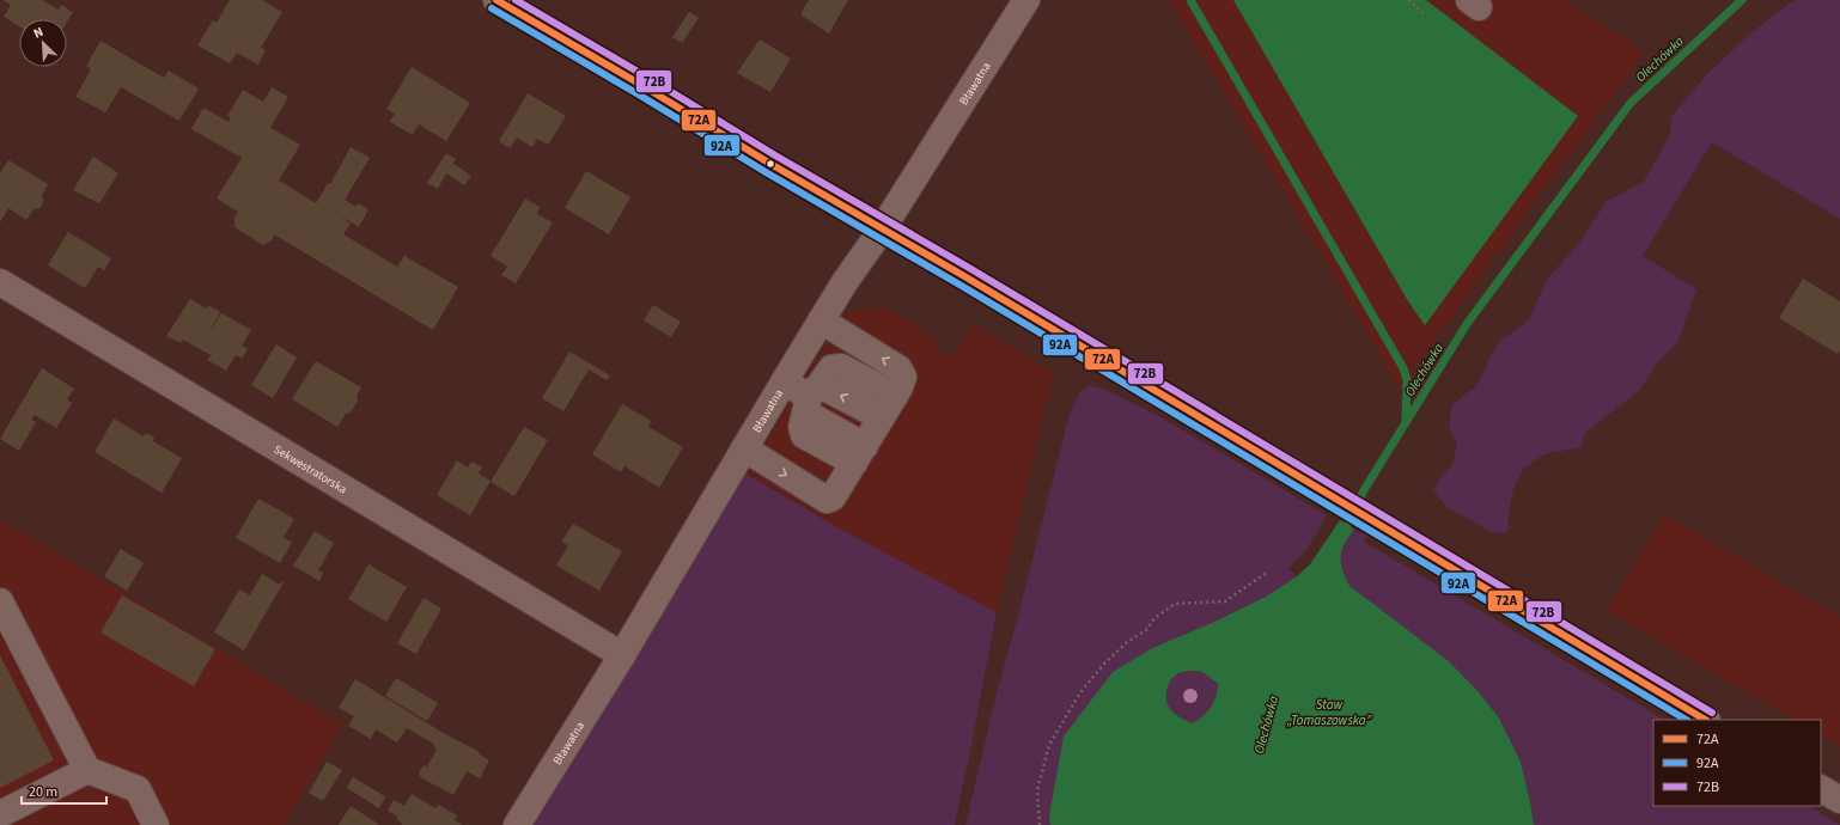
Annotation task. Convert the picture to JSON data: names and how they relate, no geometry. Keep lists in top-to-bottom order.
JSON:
{
  "streets": {
    "street": ["Bławatna", "Sekwestratorska"]
  },
  "crossings": [
    ["Bławatna", "Sekwestratorska"]
  ],
  "water": ["Olechówka", "Staw „Tomaszowska”"],
  "lines": ["transit line 72A", "transit line 72B", "transit line 92A"],
  "legend": ["72A", "92A", "72B"],
  "scale_bar": "20 m",
  "north": "top left"
}
